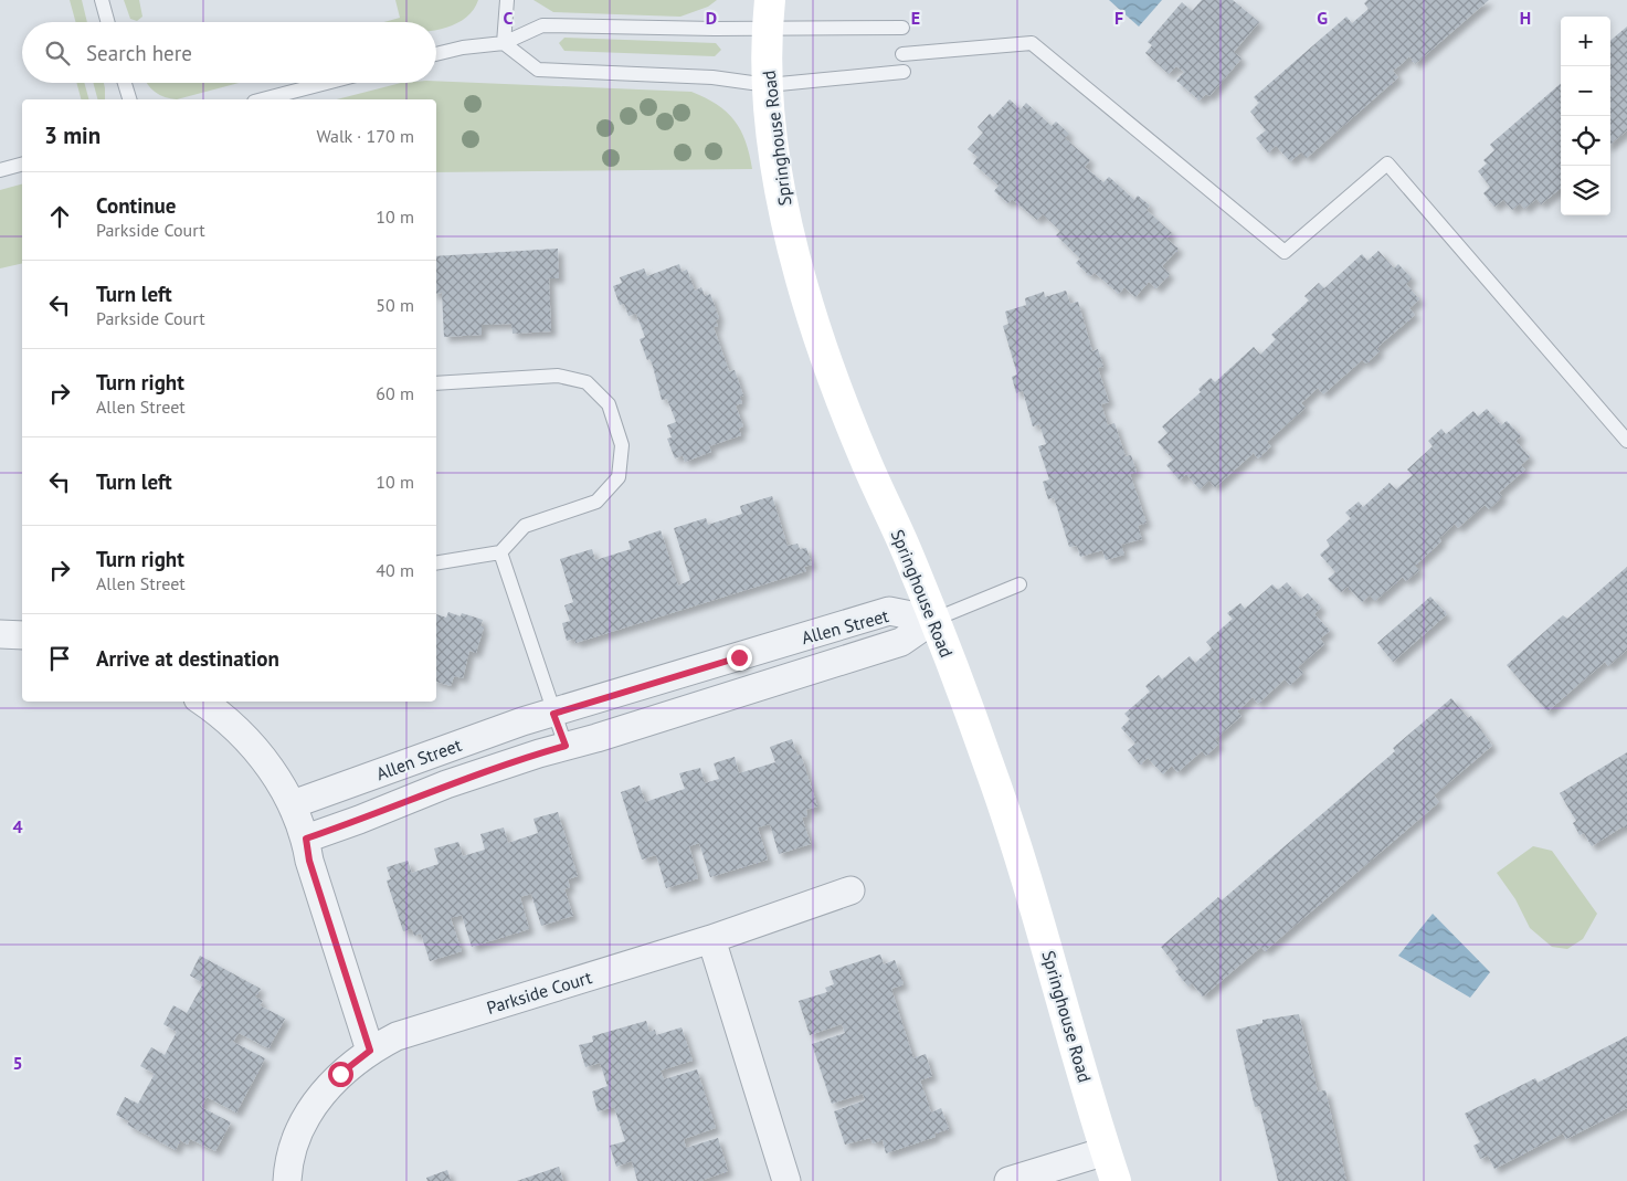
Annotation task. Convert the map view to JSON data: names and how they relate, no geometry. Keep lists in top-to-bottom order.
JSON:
{
  "streets": {
    "street": ["Springhouse Road", "Allen Street", "Parkside Court"]
  },
  "crossings": [
    ["Springhouse Road", "Allen Street"]
  ],
  "page": {
    "map_buttons": ["+", "−"],
    "search": "Search here",
    "heading": ["3 min", "Walk · 170 m"],
    "list": [
      ["Continue", "Parkside Court", "10 m"],
      ["Turn left", "Parkside Court", "50 m"],
      ["Turn right", "Allen Street", "60 m"],
      ["Turn left", "10 m"],
      ["Turn right", "Allen Street", "40 m"],
      "Arrive at destination"
    ]
  },
  "grid": {
    "columns": [
      "C",
      "D",
      "E",
      "F",
      "G",
      "H"
    ],
    "rows": ["4", "5"]
  }
}
